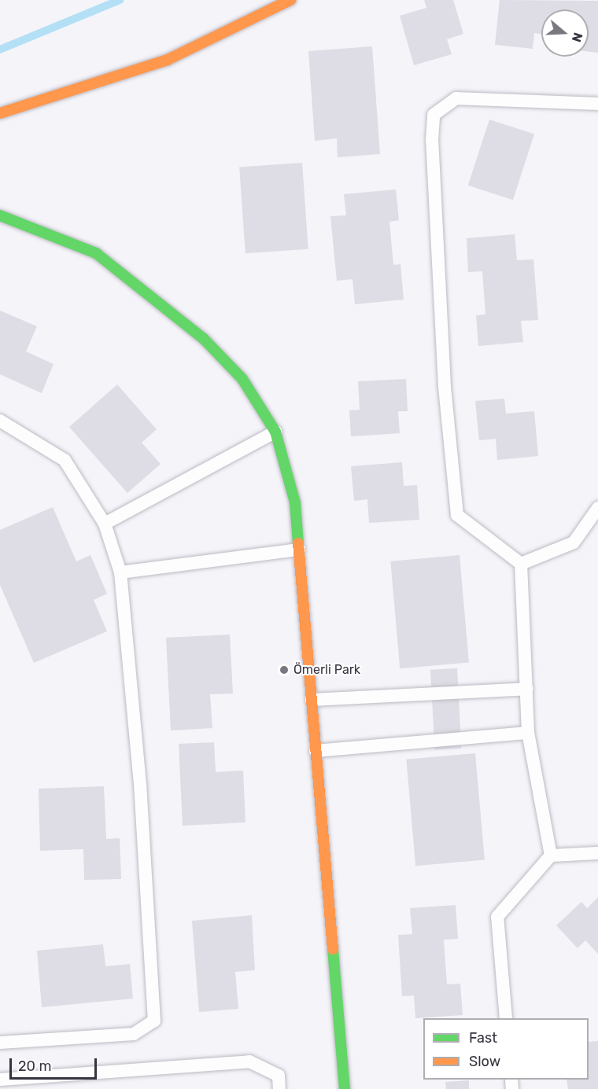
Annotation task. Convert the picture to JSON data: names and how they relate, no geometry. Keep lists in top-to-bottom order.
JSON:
{
  "places": ["Ömerli Park"],
  "legend": ["Fast", "Slow"],
  "scale_bar": "20 m",
  "north": "right"
}
